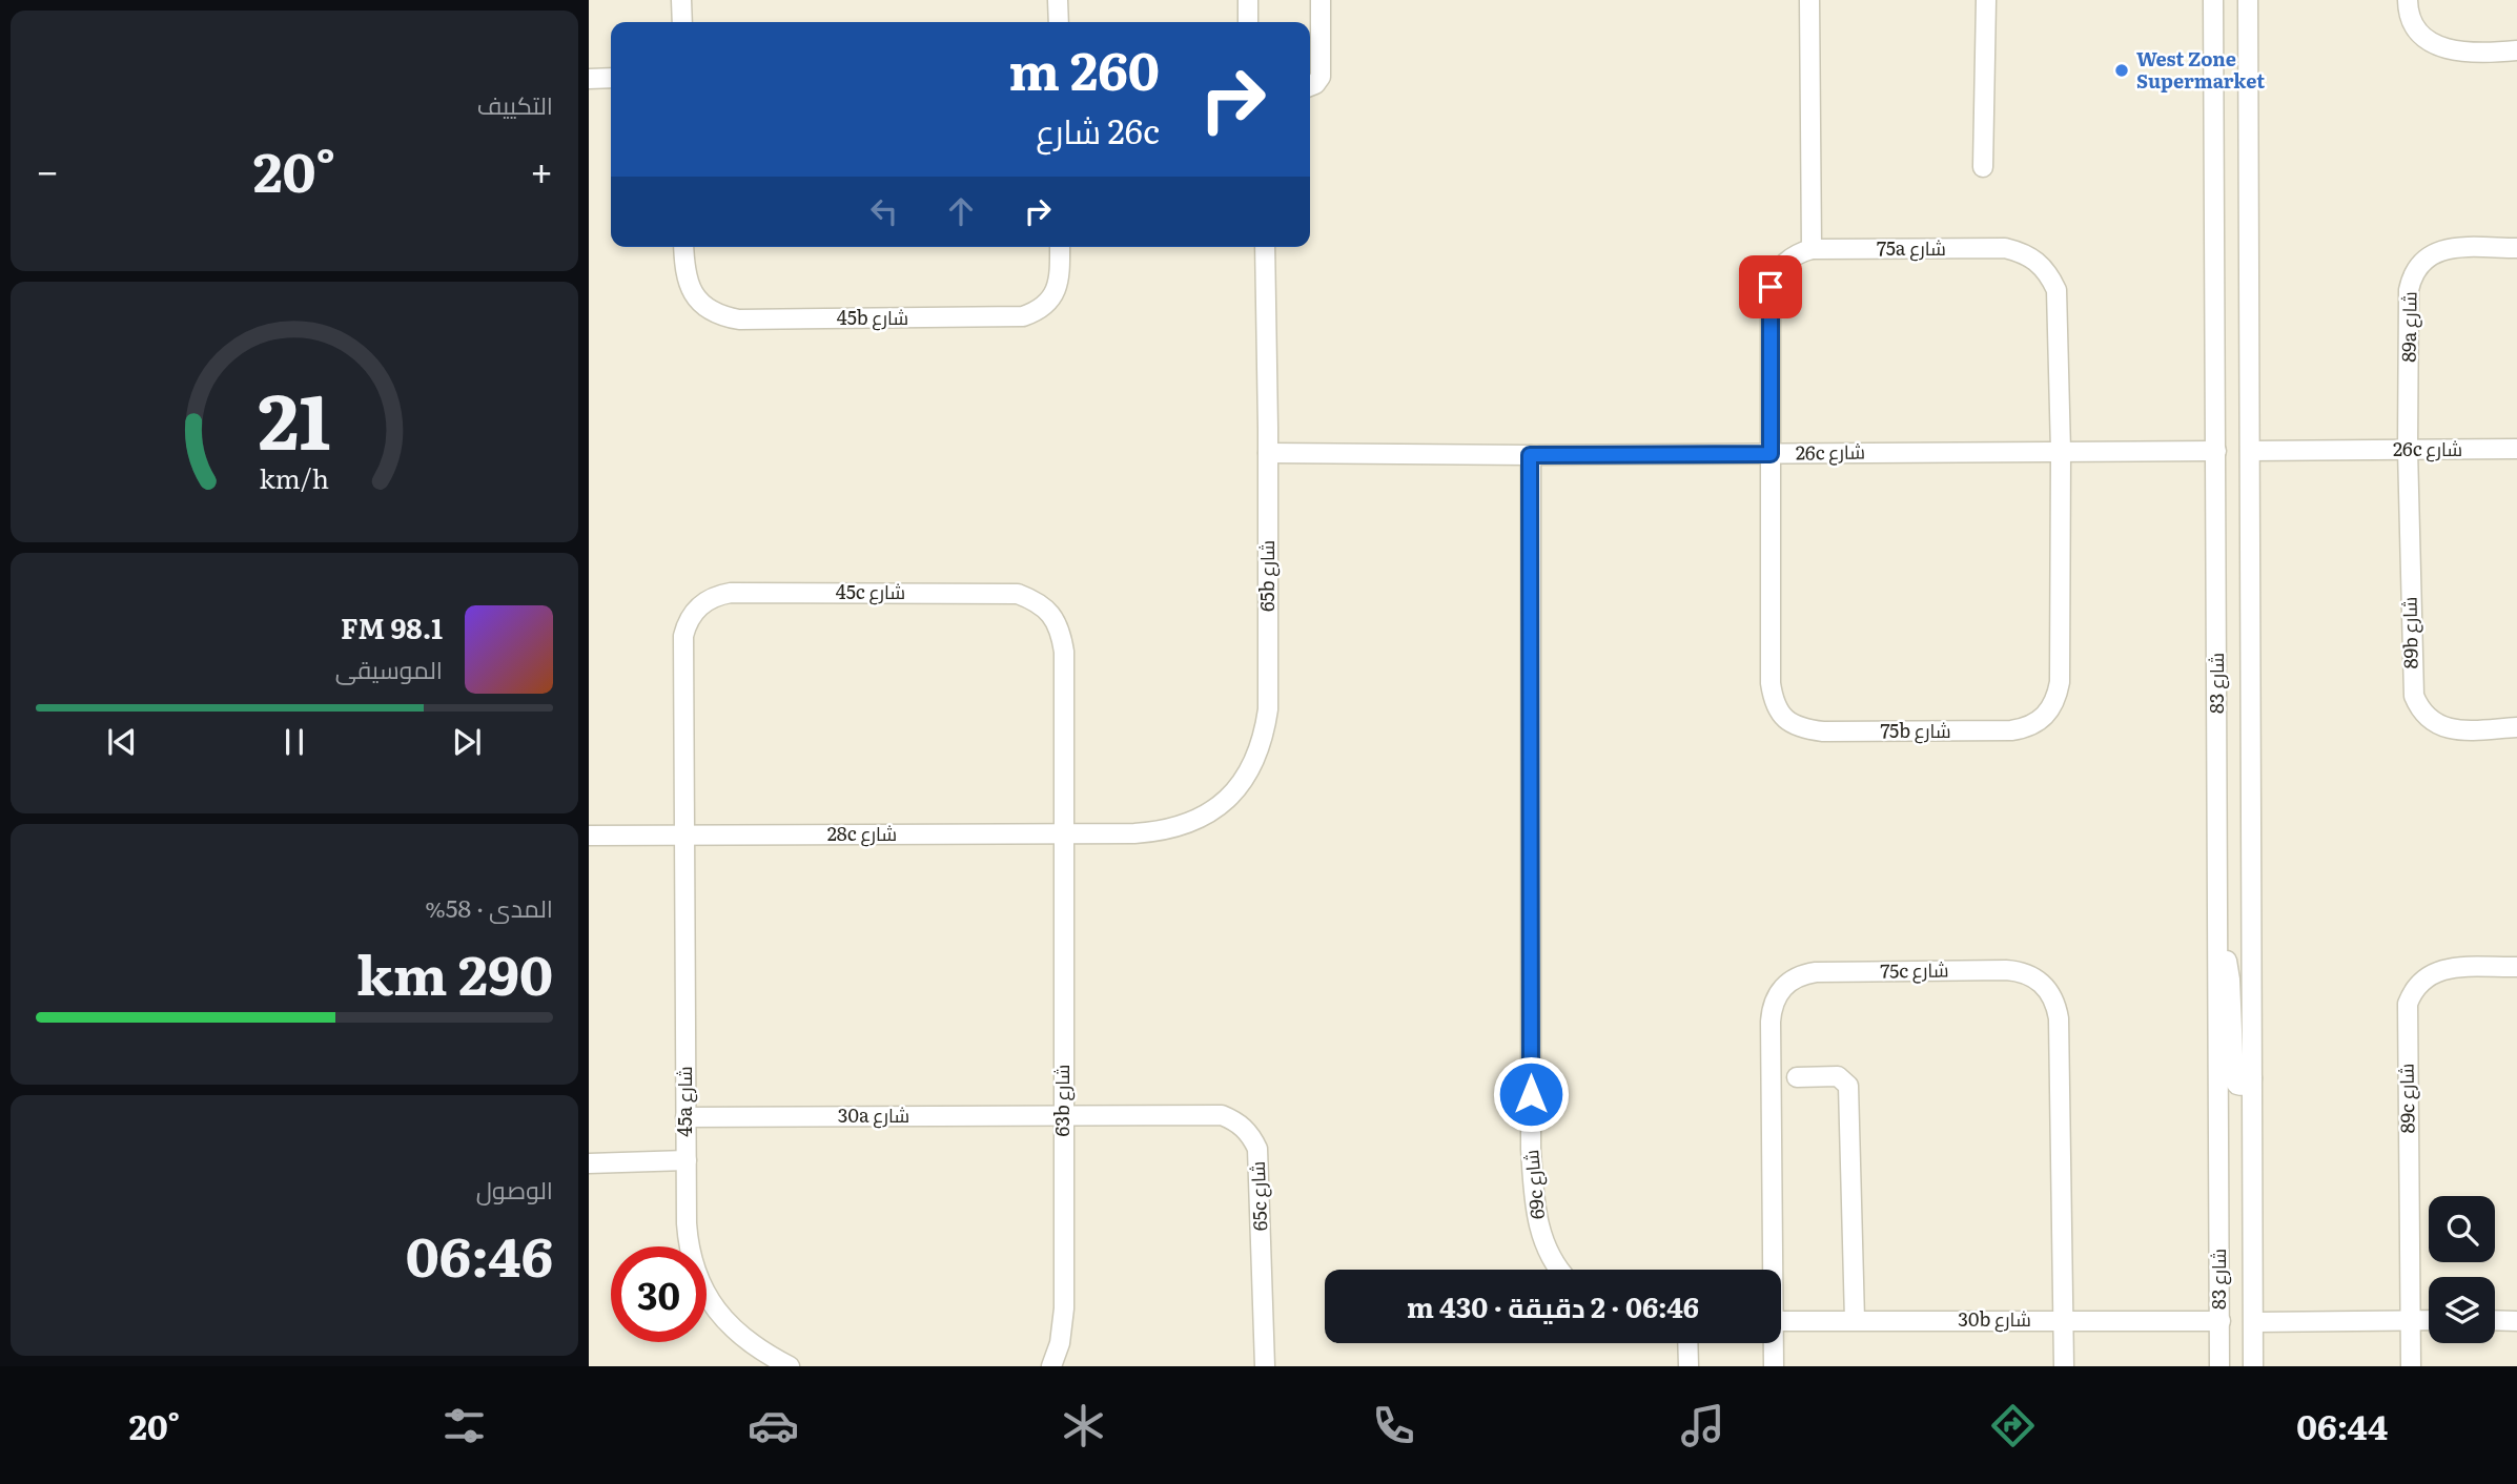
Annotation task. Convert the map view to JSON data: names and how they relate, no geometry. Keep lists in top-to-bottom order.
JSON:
{
  "streets": {
    "street": [
      "75a شارع",
      "45b شارع",
      "89a شارع",
      "26c شارع",
      "65b شارع",
      "45c شارع",
      "89b شارع",
      "شارع 83",
      "75b شارع",
      "28c شارع",
      "75c شارع",
      "89c شارع",
      "63b شارع",
      "45a شارع",
      "30a شارع",
      "69c شارع",
      "65c شارع",
      "30b شارع"
    ]
  },
  "crossings": [
    ["75a شارع", "26c شارع"],
    ["75a شارع", "75b شارع"],
    ["89a شارع", "26c شارع"],
    ["89a شارع", "89b شارع"],
    ["26c شارع", "65b شارع"],
    ["26c شارع", "89b شارع"],
    ["26c شارع", "شارع 83"],
    ["26c شارع", "75b شارع"],
    ["26c شارع", "69c شارع"],
    ["65b شارع", "28c شارع"],
    ["45c شارع", "28c شارع"],
    ["45c شارع", "63b شارع"],
    ["45c شارع", "45a شارع"],
    ["شارع 83", "30b شارع"],
    ["28c شارع", "63b شارع"],
    ["28c شارع", "45a شارع"],
    ["75c شارع", "30b شارع"],
    ["63b شارع", "30a شارع"],
    ["63b شارع", "65c شارع"],
    ["45a شارع", "30a شارع"],
    ["30a شارع", "65c شارع"]
  ],
  "places": ["West Zone Supermarket"],
  "page": {
    "tile": [
      "التكييف",
      ["المدى · 58%", "290 km"],
      ["الوصول", "06:46"]
    ],
    "turn": ["260 m", "26c شارع"],
    "heat": ["−", "20°", "+"],
    "song": ["98.1 FM", "الموسيقى"],
    "limit": "30",
    "trip": "06:46 · 2 دقيقة · 430 m",
    "tabs": ["06:44", "20°"],
    "gauge": ["21", "km/h"]
  }
}
